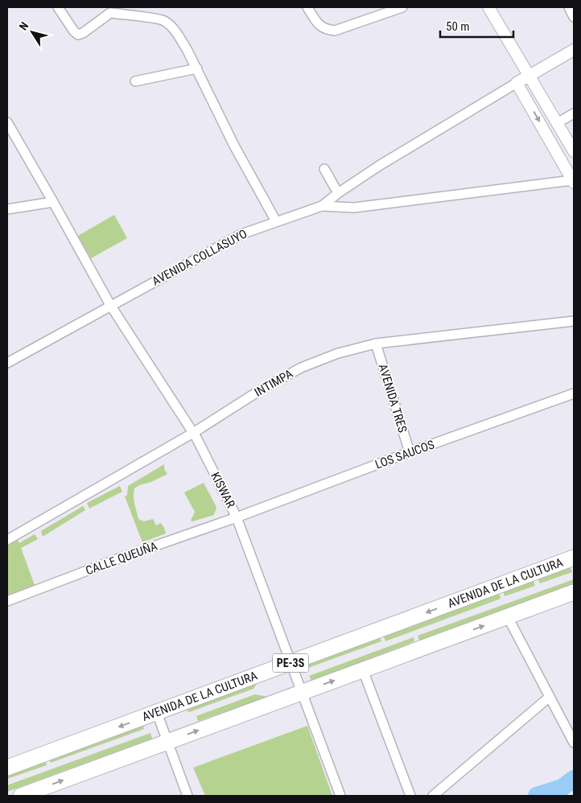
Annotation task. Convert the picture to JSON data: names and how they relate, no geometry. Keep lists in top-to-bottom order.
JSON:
{
  "streets": {
    "highway": ["AVENIDA DE LA CULTURA", "PE-3S"],
    "street": [
      "AVENIDA COLLASUYO",
      "INTIMPA",
      "AVENIDA TRES",
      "LOS SAUCOS",
      "KISWAR",
      "CALLE QUEUÑA"
    ]
  },
  "crossings": [
    ["AVENIDA COLLASUYO", "KISWAR"],
    ["INTIMPA", "AVENIDA TRES"],
    ["INTIMPA", "KISWAR"],
    ["AVENIDA TRES", "LOS SAUCOS"],
    ["LOS SAUCOS", "KISWAR"],
    ["LOS SAUCOS", "CALLE QUEUÑA"],
    ["KISWAR", "CALLE QUEUÑA"],
    ["KISWAR", "AVENIDA DE LA CULTURA"],
    ["KISWAR", "PE-3S"]
  ],
  "scale_bar": "50 m",
  "north": "top left"
}
